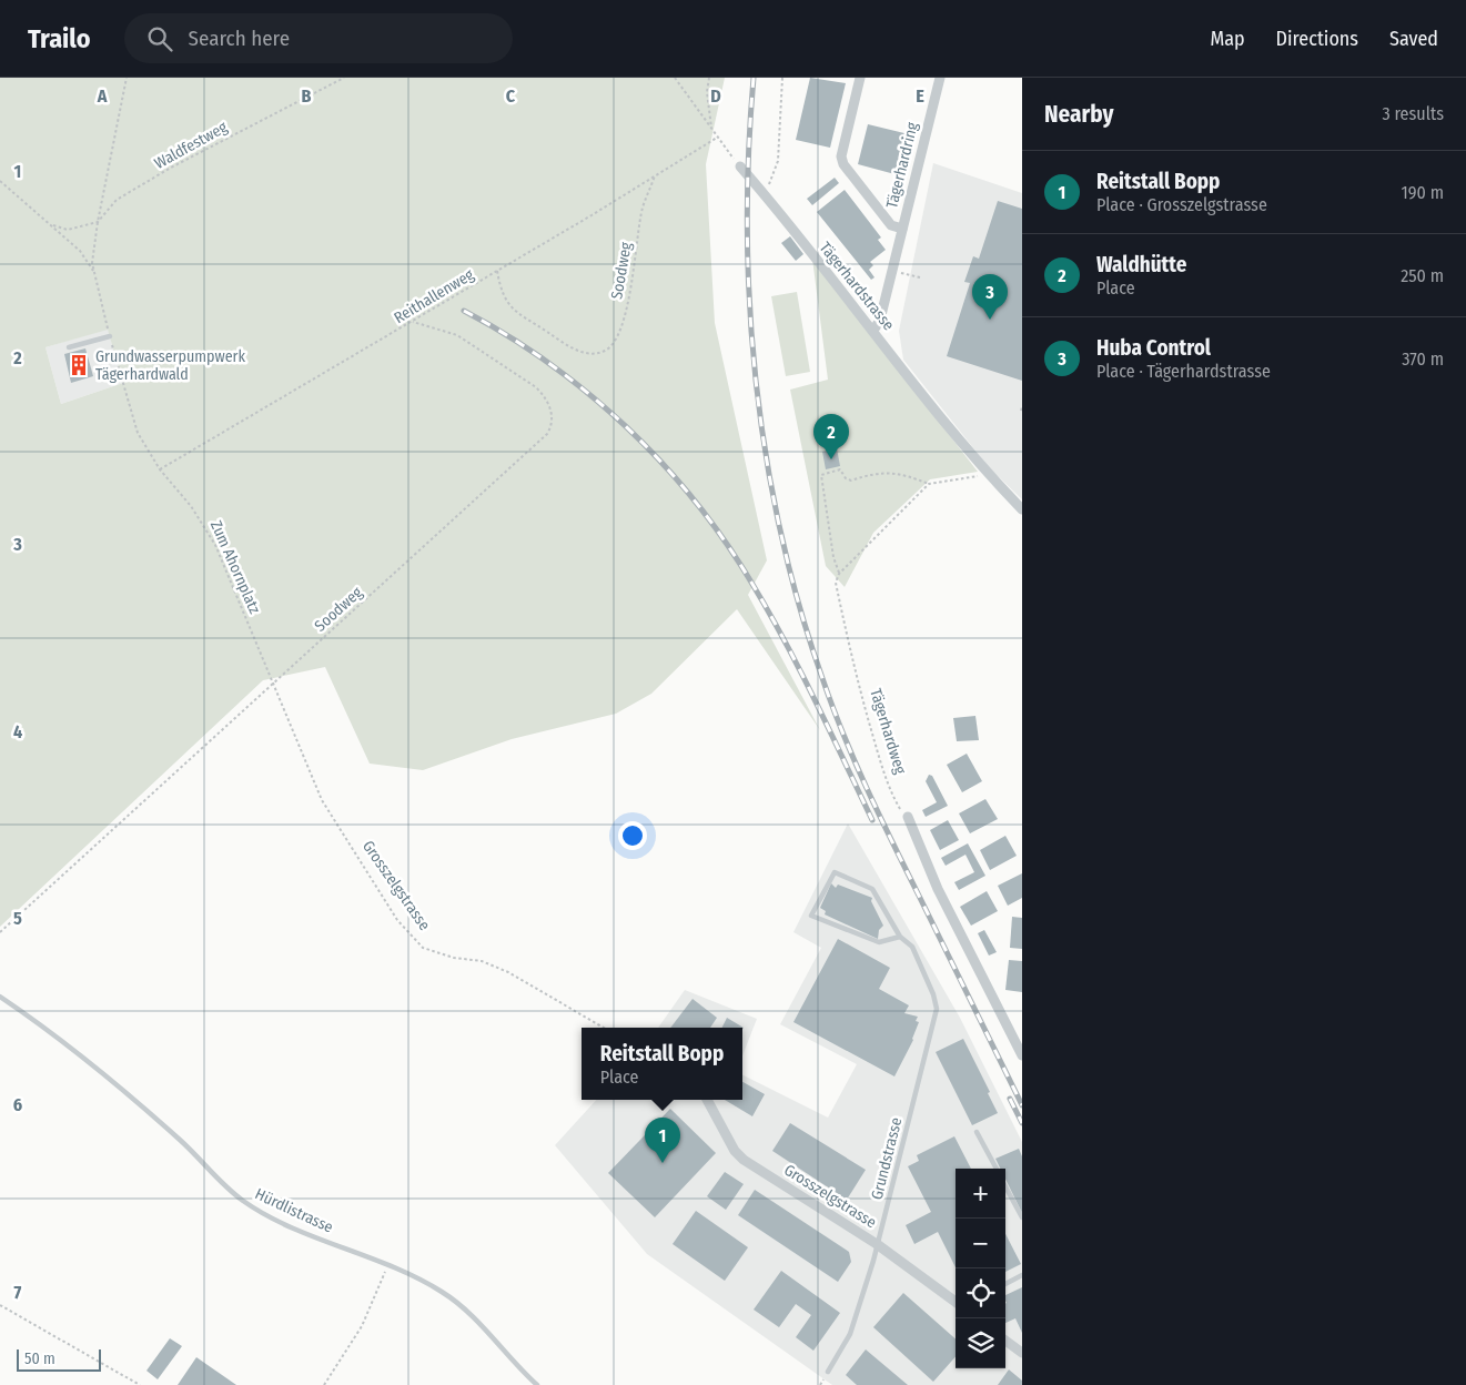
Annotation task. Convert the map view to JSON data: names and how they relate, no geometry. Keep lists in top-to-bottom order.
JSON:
{
  "streets": {
    "street": ["Tägerhardring", "Tägerhardstrasse", "Grosszelgstrasse"],
    "lane": ["Grundstrasse", "Hürdlistrasse"],
    "path": [
      "Waldfestweg",
      "Soodweg",
      "Reithallenweg",
      "Zum Ahornplatz",
      "Tägerhardweg"
    ]
  },
  "crossings": [
    ["Tägerhardring", "Tägerhardstrasse"],
    ["Soodweg", "Reithallenweg"],
    ["Soodweg", "Zum Ahornplatz"],
    ["Soodweg", "Grosszelgstrasse"],
    ["Reithallenweg", "Zum Ahornplatz"],
    ["Zum Ahornplatz", "Grosszelgstrasse"],
    ["Grosszelgstrasse", "Grundstrasse"]
  ],
  "places": {
    "building": ["Grundwasserpumpwerk Tägerhardwald"]
  },
  "scale_bar": "50 m",
  "page": {
    "header": "Trailo",
    "search": "Search here",
    "nav": ["Map", "Directions", "Saved"],
    "heading": ["Nearby", "3 results"],
    "list": [
      {
        "mark": "1",
        "name": "Reitstall Bopp",
        "note": "Place · Grosszelgstrasse",
        "value": "190 m"
      },
      {
        "mark": "2",
        "name": "Waldhütte",
        "note": "Place",
        "value": "250 m"
      },
      {
        "mark": "3",
        "name": "Huba Control",
        "note": "Place · Tägerhardstrasse",
        "value": "370 m"
      }
    ],
    "pins": ["3", "2", "1"],
    "popup": ["Reitstall Bopp", "Place"],
    "map_buttons": ["+", "−"],
    "scale": "50 m"
  },
  "grid": {
    "columns": [
      "A",
      "B",
      "C",
      "D",
      "E"
    ],
    "rows": [
      "1",
      "2",
      "3",
      "4",
      "5",
      "6",
      "7"
    ]
  }
}
